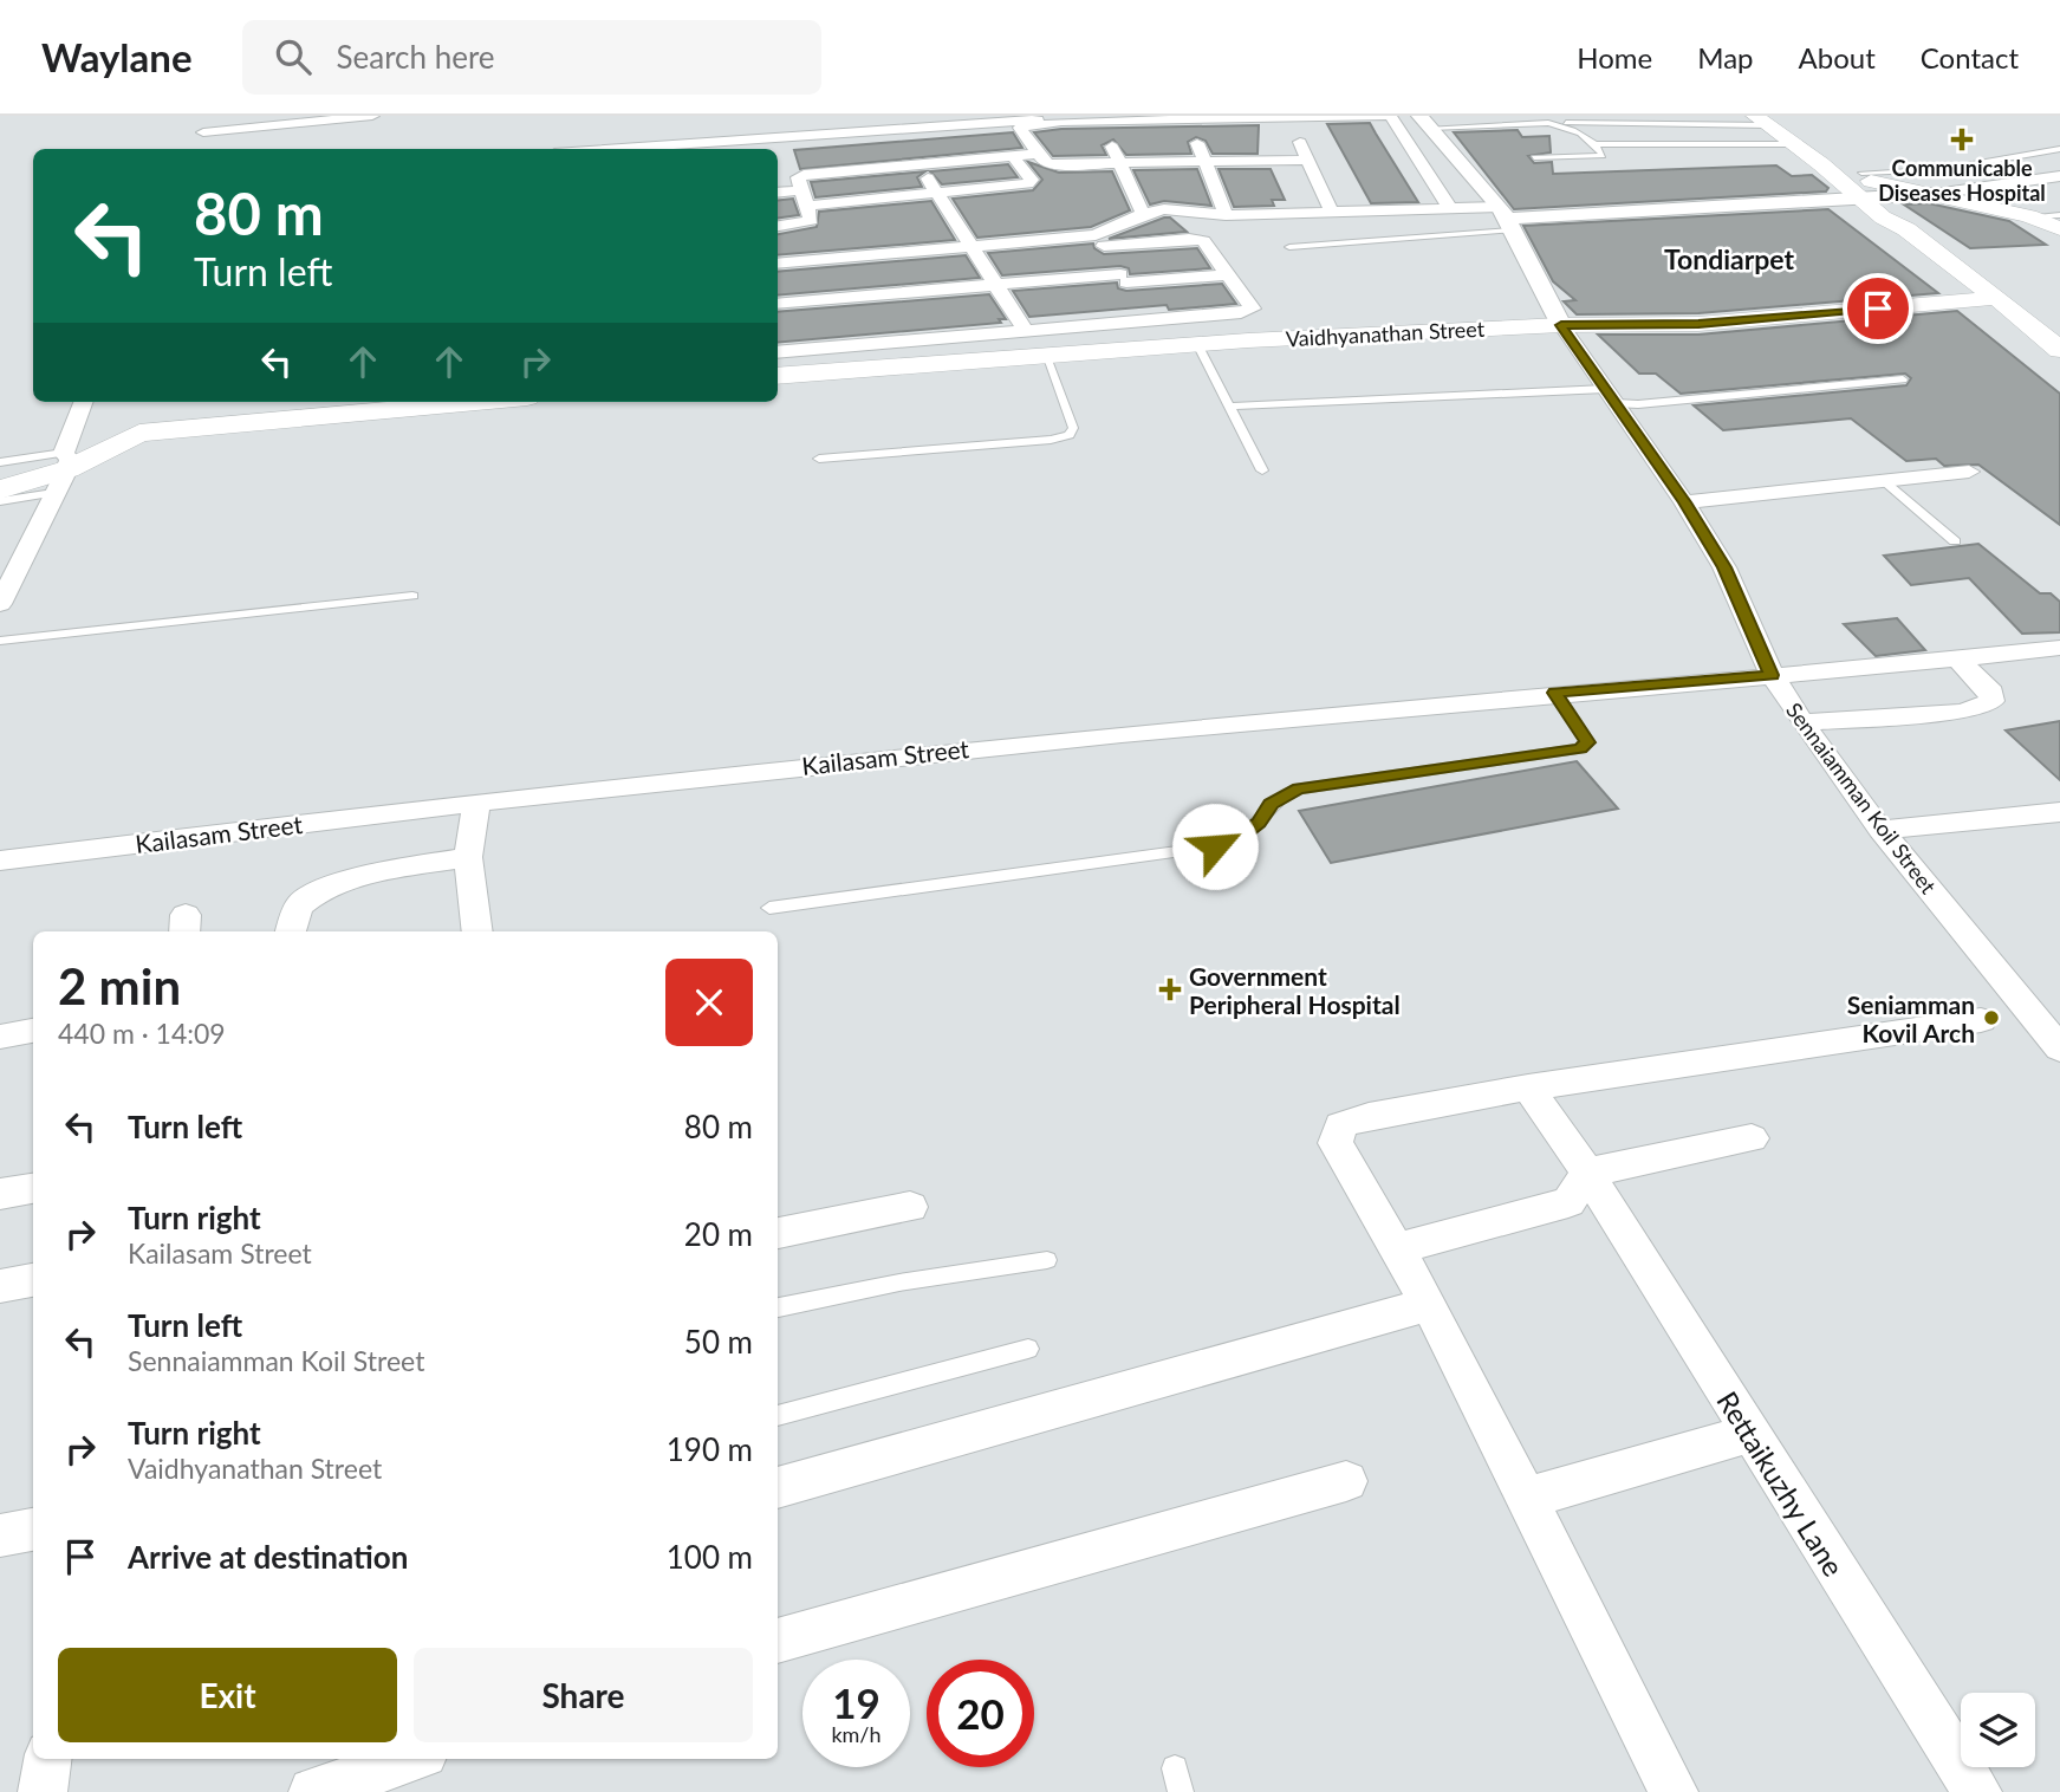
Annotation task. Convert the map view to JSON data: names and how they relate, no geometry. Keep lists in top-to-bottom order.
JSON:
{
  "streets": {
    "main road": ["Vaidhyanathan Street"],
    "street": ["Kailasam Street", "Sennaiamman Koil Street", "Rettaikuzhy Lane"]
  },
  "crossings": [
    ["Vaidhyanathan Street", "Sennaiamman Koil Street"],
    ["Kailasam Street", "Sennaiamman Koil Street"]
  ],
  "districts": ["Tondiarpet"],
  "places": {
    "health": ["Communicable Diseases Hospital", "Government Peripheral Hospital"],
    "other": ["Seniamman Kovil Arch"]
  },
  "page": {
    "header": "Waylane",
    "search": "Search here",
    "nav": [
      "Home",
      "Map",
      "About",
      "Contact"
    ],
    "turn": ["80 m", "Turn left"],
    "heading": ["2 min", "440 m · 14:09"],
    "list": [
      {
        "name": "Turn left",
        "value": "80 m"
      },
      {
        "name": "Turn right",
        "note": "Kailasam Street",
        "value": "20 m"
      },
      {
        "name": "Turn left",
        "note": "Sennaiamman Koil Street",
        "value": "50 m"
      },
      {
        "name": "Turn right",
        "note": "Vaidhyanathan Street",
        "value": "190 m"
      },
      {
        "name": "Arrive at destination",
        "value": "100 m"
      }
    ],
    "buttons": ["Exit", "Share"],
    "speed": "19 km/h",
    "limit": "20"
  }
}
